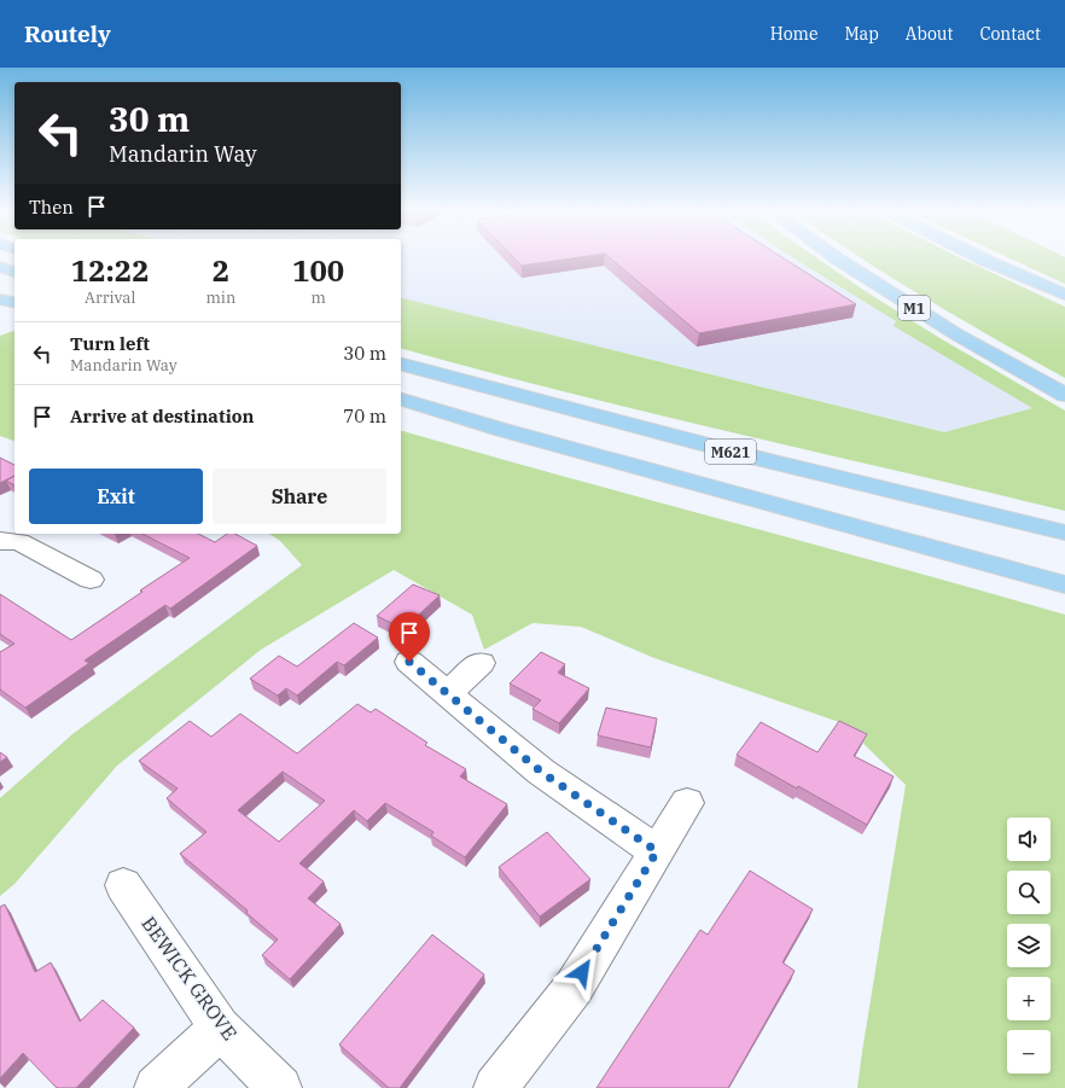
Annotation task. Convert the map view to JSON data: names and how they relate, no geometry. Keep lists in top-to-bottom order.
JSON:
{
  "streets": {
    "highway": ["M1", "M621"],
    "street": ["BEWICK GROVE"]
  },
  "page": {
    "header": "Routely",
    "nav": [
      "Home",
      "Map",
      "About",
      "Contact"
    ],
    "turn": ["30 m", "Mandarin Way"],
    "then": "Then",
    "eta": [
      "12:22",
      "Arrival",
      "2",
      "min",
      "100",
      "m"
    ],
    "list": [
      {
        "name": "Turn left",
        "note": "Mandarin Way",
        "value": "30 m"
      },
      {
        "name": "Arrive at destination",
        "value": "70 m"
      }
    ],
    "buttons": ["Exit", "Share"],
    "map_buttons": ["+", "−"]
  }
}
